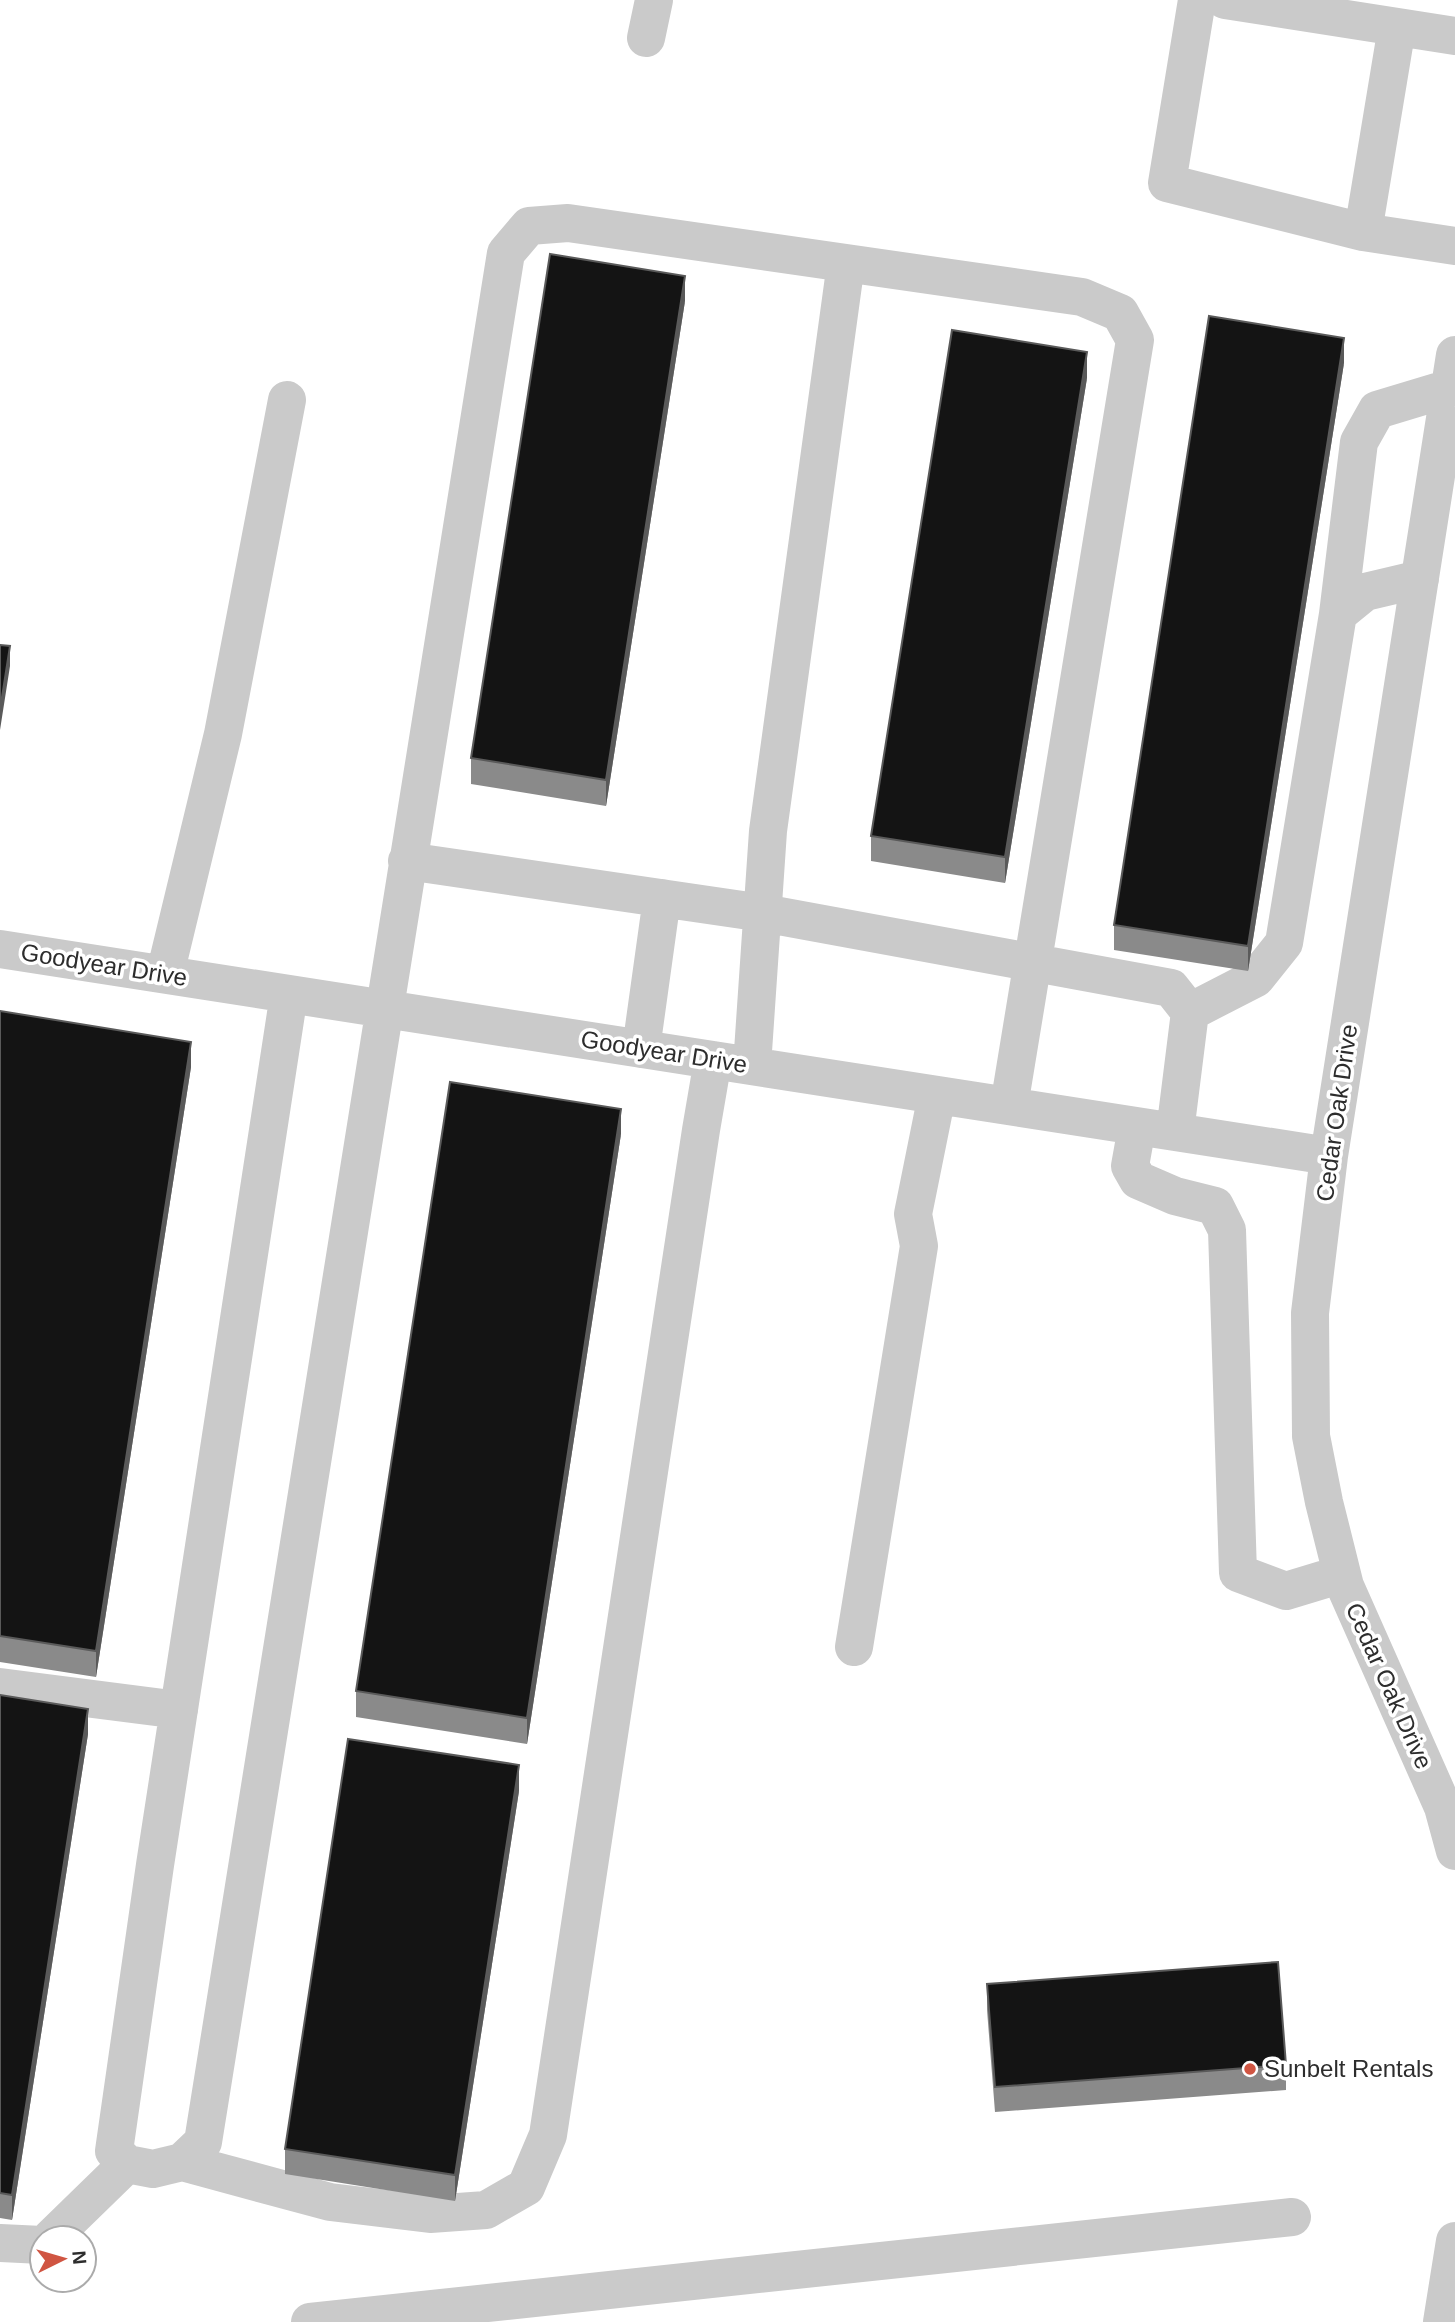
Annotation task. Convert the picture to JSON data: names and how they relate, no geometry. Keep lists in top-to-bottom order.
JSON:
{
  "streets": {
    "street": ["Goodyear Drive", "Cedar Oak Drive"]
  },
  "crossings": [
    ["Goodyear Drive", "Cedar Oak Drive"]
  ],
  "places": ["Sunbelt Rentals"],
  "north": "right"
}
